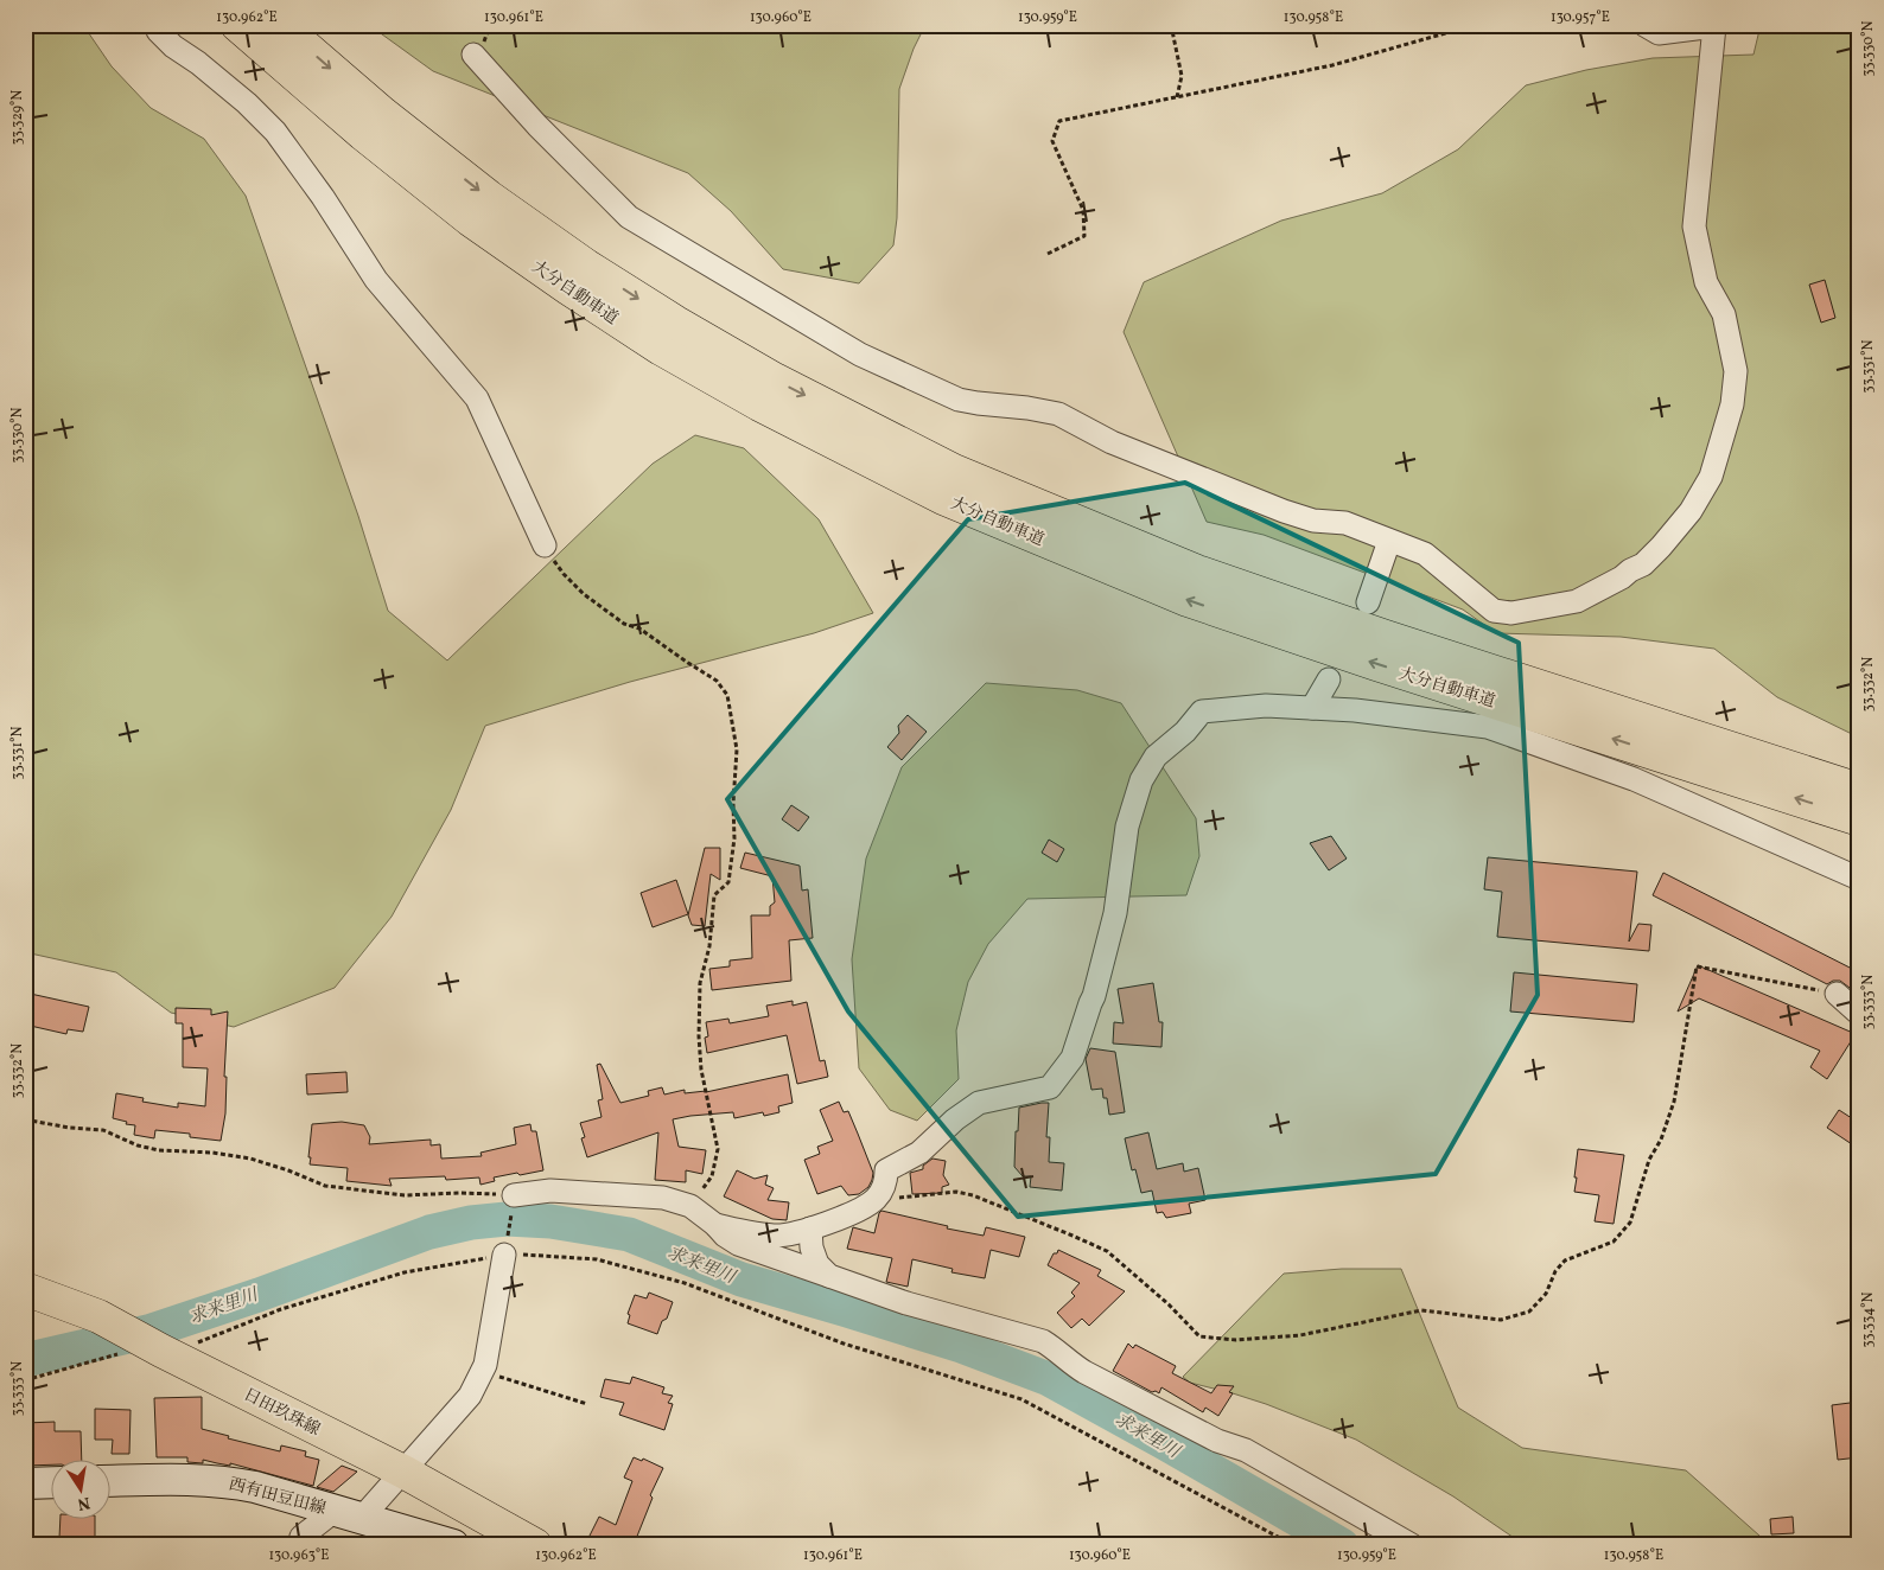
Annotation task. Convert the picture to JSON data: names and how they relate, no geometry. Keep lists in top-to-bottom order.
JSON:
{
  "streets": {
    "main road": ["大分自動車道", "日田玖珠線", "西有田豆田線"]
  },
  "water": ["求来里川"],
  "north": "bottom",
  "coordinates": [
    "130.962°E",
    "130.961°E",
    "130.960°E",
    "130.959°E",
    "130.958°E",
    "130.957°E",
    "33.330°N",
    "33.329°N",
    "33.331°N",
    "33.332°N",
    "33.333°N",
    "33.334°N",
    "130.963°E"
  ]
}
